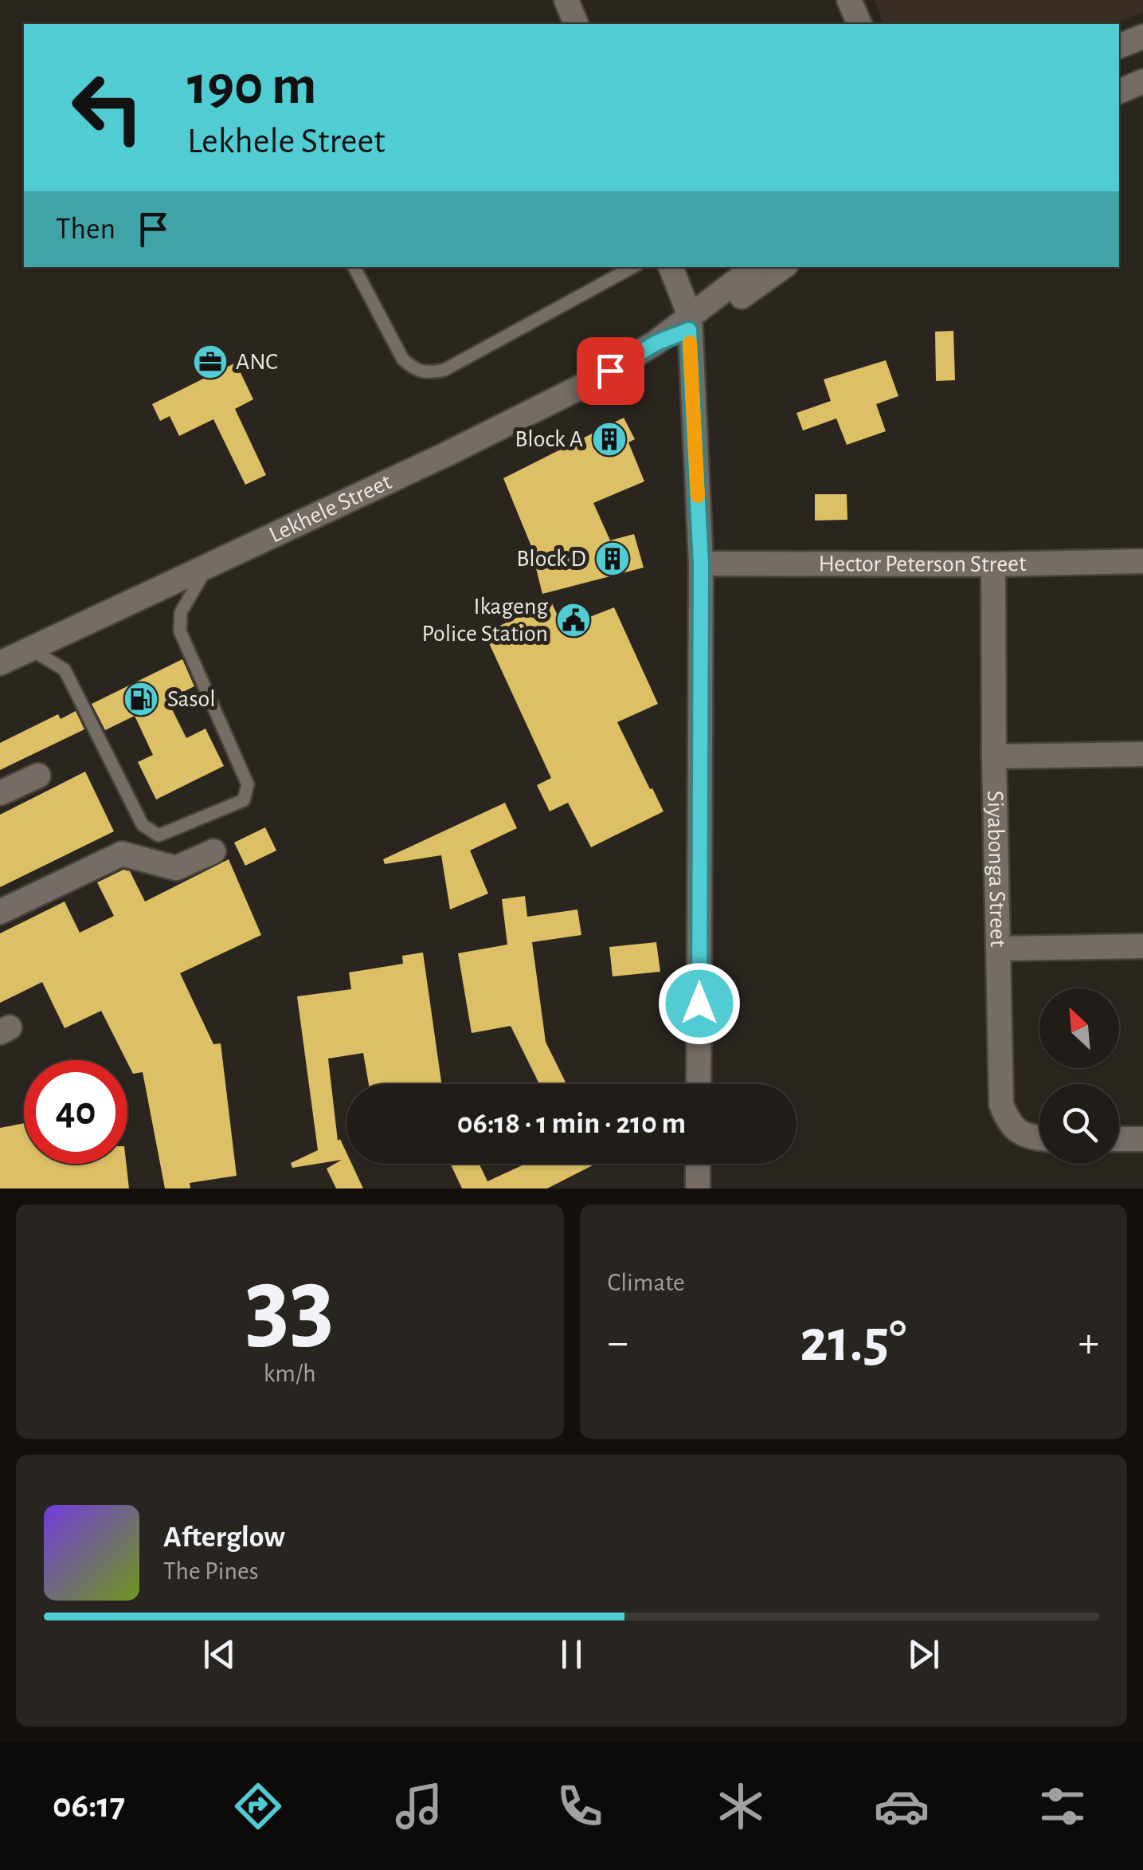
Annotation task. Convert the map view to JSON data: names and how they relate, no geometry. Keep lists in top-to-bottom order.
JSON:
{
  "streets": {
    "street": ["Lekhele Street", "Hector Peterson Street", "Siyabonga Street"]
  },
  "crossings": [
    ["Hector Peterson Street", "Siyabonga Street"]
  ],
  "places": {
    "office": ["ANC"],
    "building": ["Block A", "Block D"],
    "public building": ["Ikageng Police Station"],
    "fuel station": ["Sasol"]
  },
  "north": "top left",
  "page": {
    "turn": ["190 m", "Lekhele Street"],
    "then": "Then",
    "limit": "40",
    "trip": "06:18 · 1 min · 210 m",
    "tile": [
      ["33", "km/h"],
      "Climate"
    ],
    "heat": ["−", "21.5°", "+"],
    "song": ["Afterglow", "The Pines"],
    "tabs": "06:17"
  }
}
